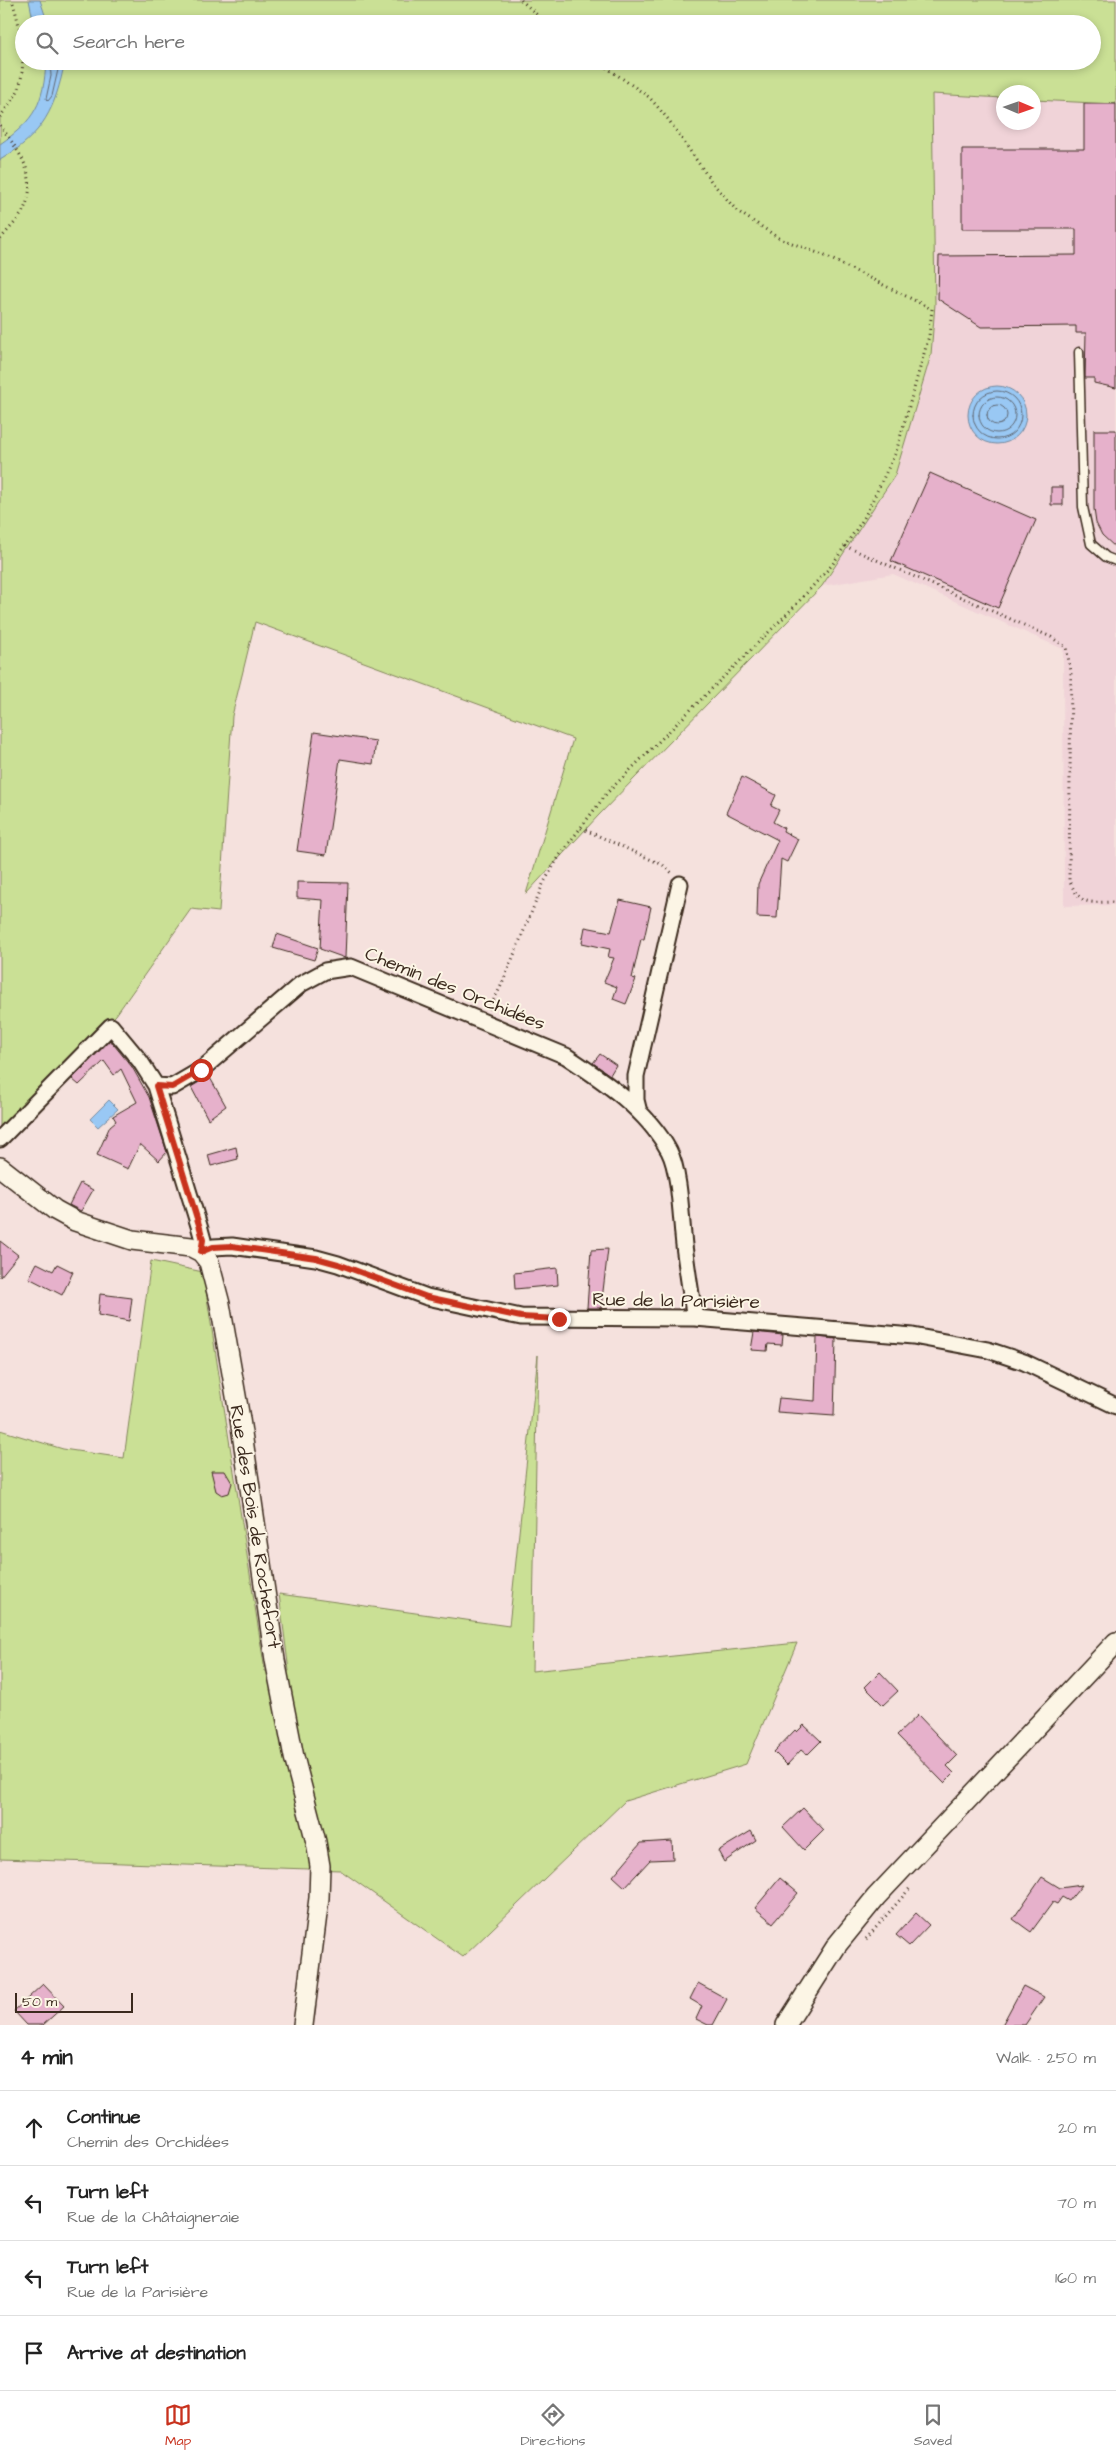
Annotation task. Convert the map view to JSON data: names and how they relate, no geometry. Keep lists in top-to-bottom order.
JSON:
{
  "streets": {
    "street": ["Chemin des Orchidées", "Rue de la Parisière", "Rue des Bois de Rochefort"]
  },
  "crossings": [
    ["Chemin des Orchidées", "Rue de la Parisière"],
    ["Rue de la Parisière", "Rue des Bois de Rochefort"]
  ],
  "scale_bar": "50 m",
  "north": "right",
  "page": {
    "search": "Search here",
    "scale": "50 m",
    "heading": ["4 min", "Walk · 250 m"],
    "list": [
      ["Continue", "Chemin des Orchidées", "20 m"],
      ["Turn left", "Rue de la Châtaigneraie", "70 m"],
      ["Turn left", "Rue de la Parisière", "160 m"],
      "Arrive at destination"
    ],
    "nav": ["Map", "Directions", "Saved"]
  }
}
